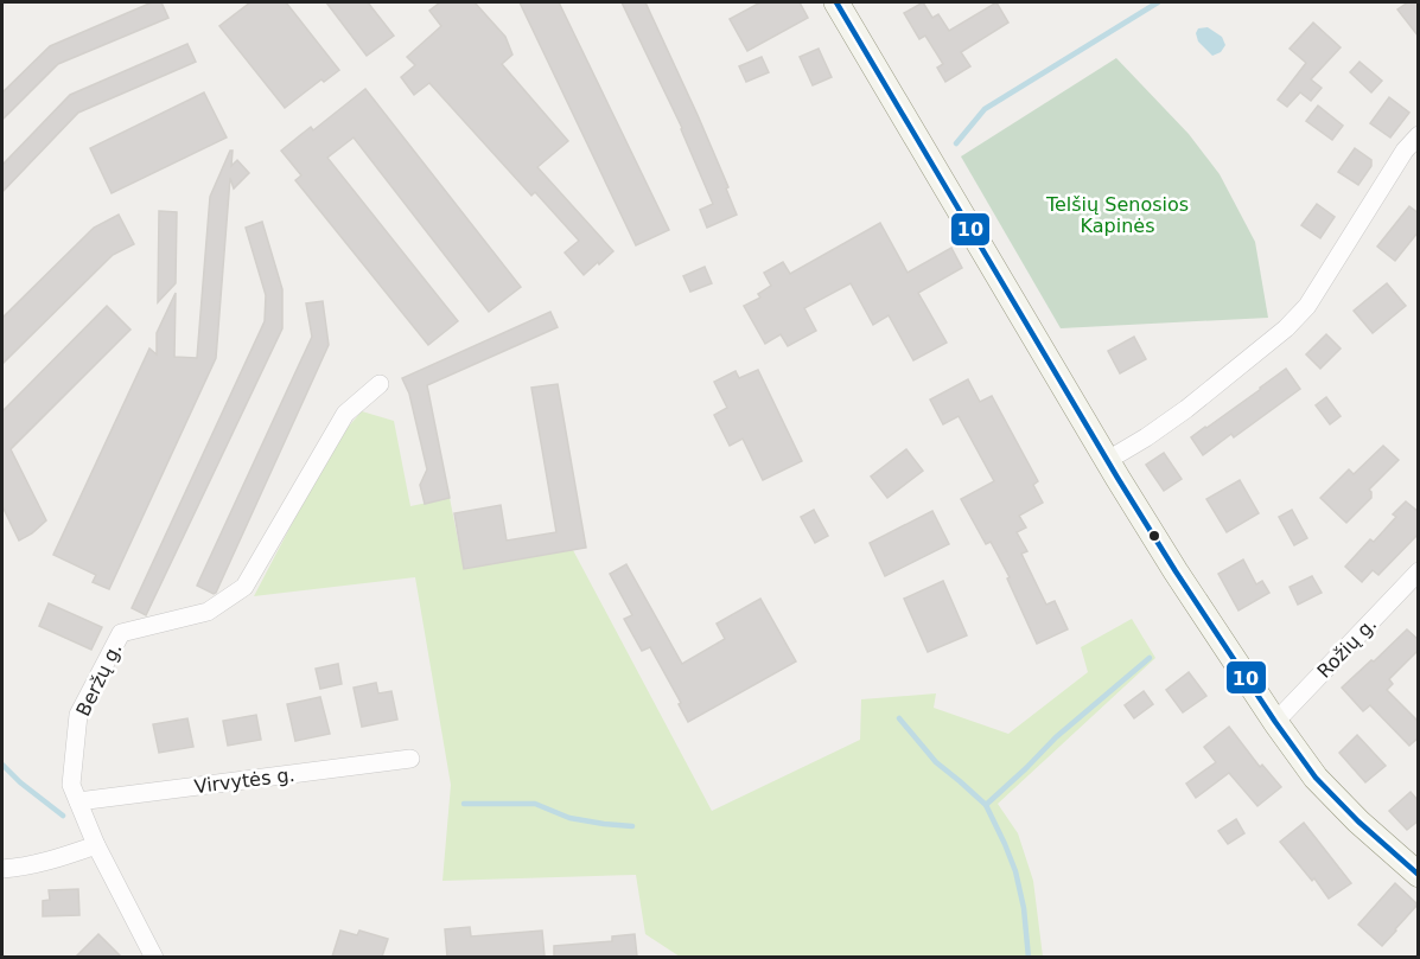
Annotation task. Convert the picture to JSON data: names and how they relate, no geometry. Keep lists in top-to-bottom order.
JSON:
{
  "streets": {
    "street": ["Rožių g.", "Beržų g.", "Virvytės g."]
  },
  "crossings": [
    ["Beržų g.", "Virvytės g."]
  ],
  "parks": ["Telšių Senosios Kapinės"],
  "lines": ["transit line 10"]
}
